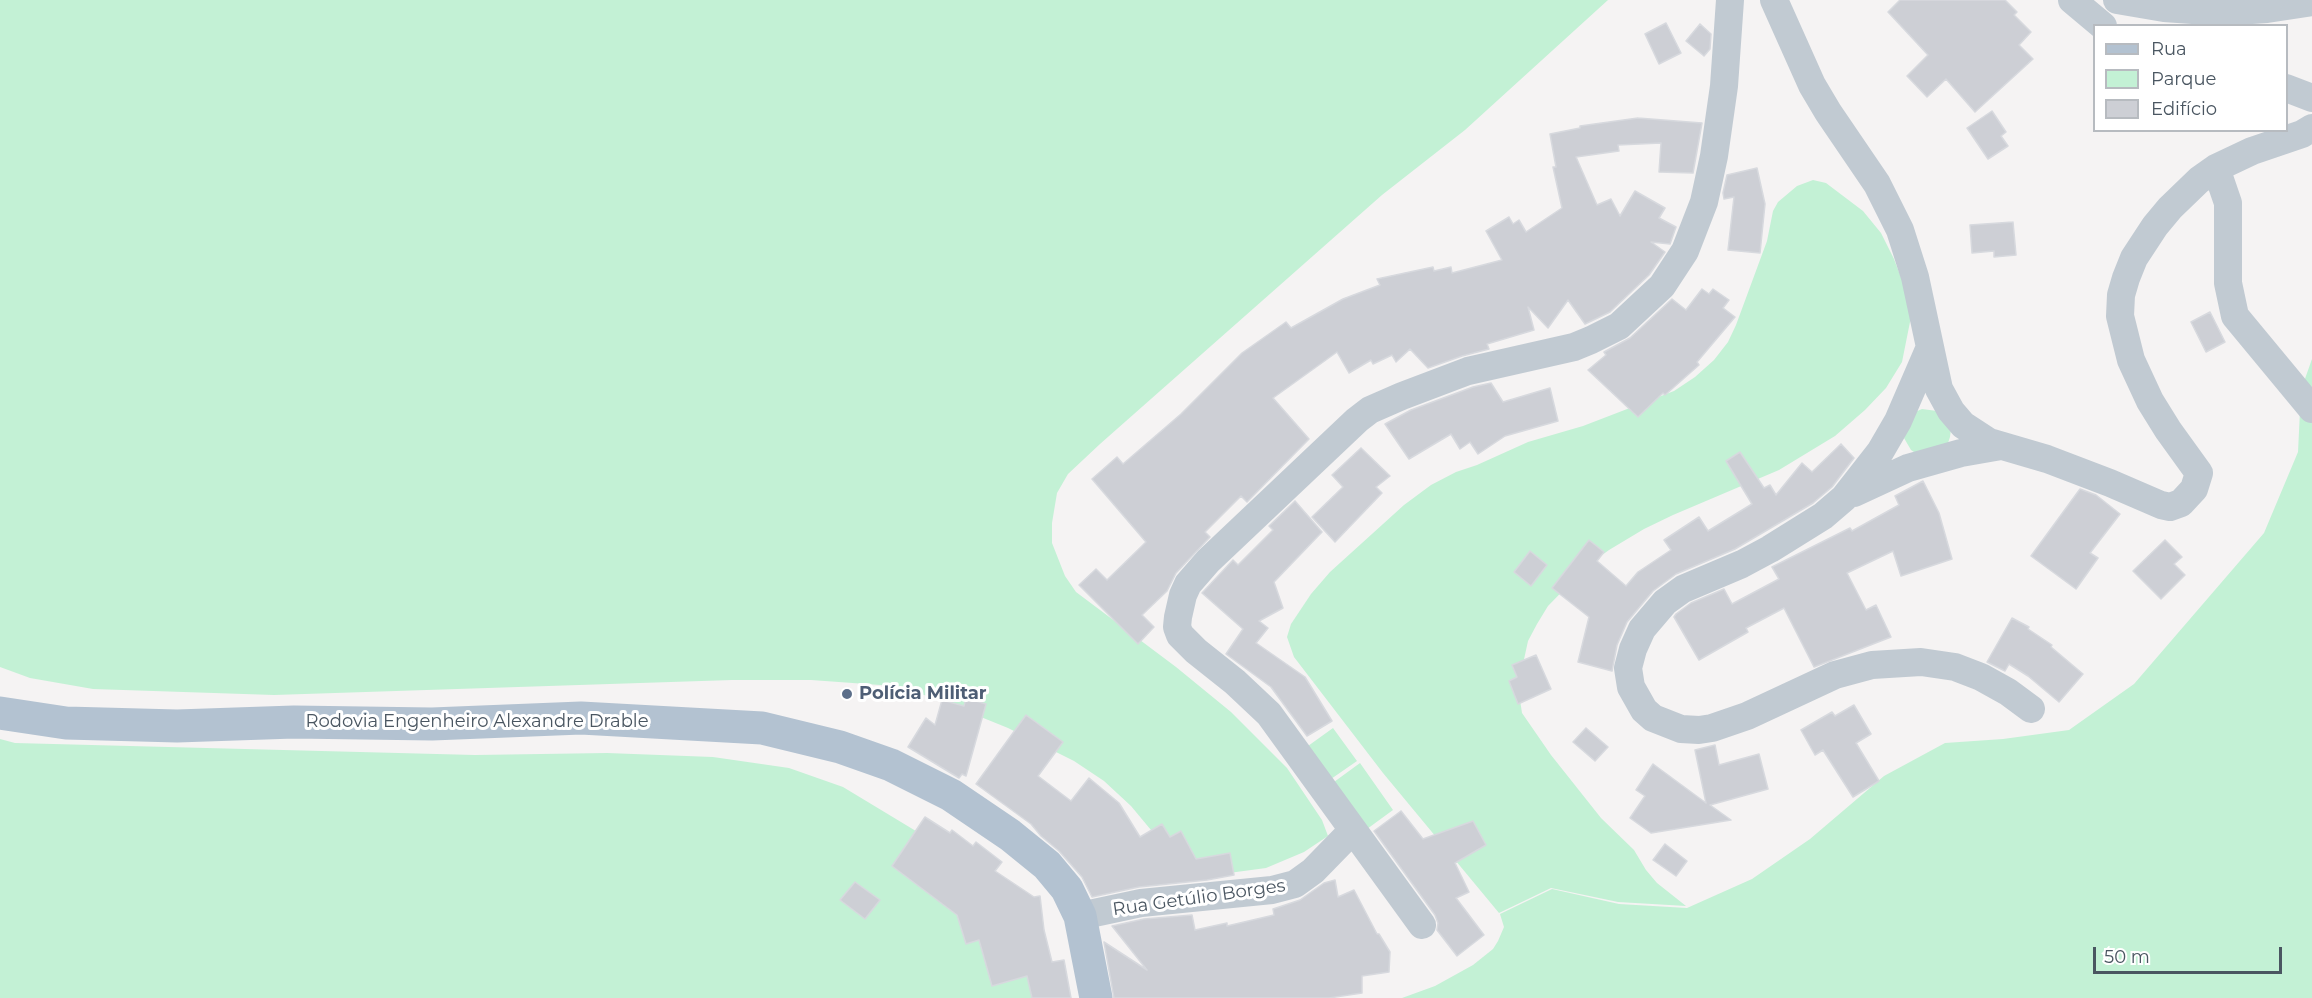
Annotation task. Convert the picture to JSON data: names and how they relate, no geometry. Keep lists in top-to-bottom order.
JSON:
{
  "streets": {
    "main road": ["Rodovia Engenheiro Alexandre Drable"],
    "street": ["Rua Getúlio Borges"]
  },
  "crossings": [
    ["Rodovia Engenheiro Alexandre Drable", "Rua Getúlio Borges"]
  ],
  "places": ["Polícia Militar"],
  "legend": ["Rua", "Parque", "Edifício"],
  "scale_bar": "50 m"
}
